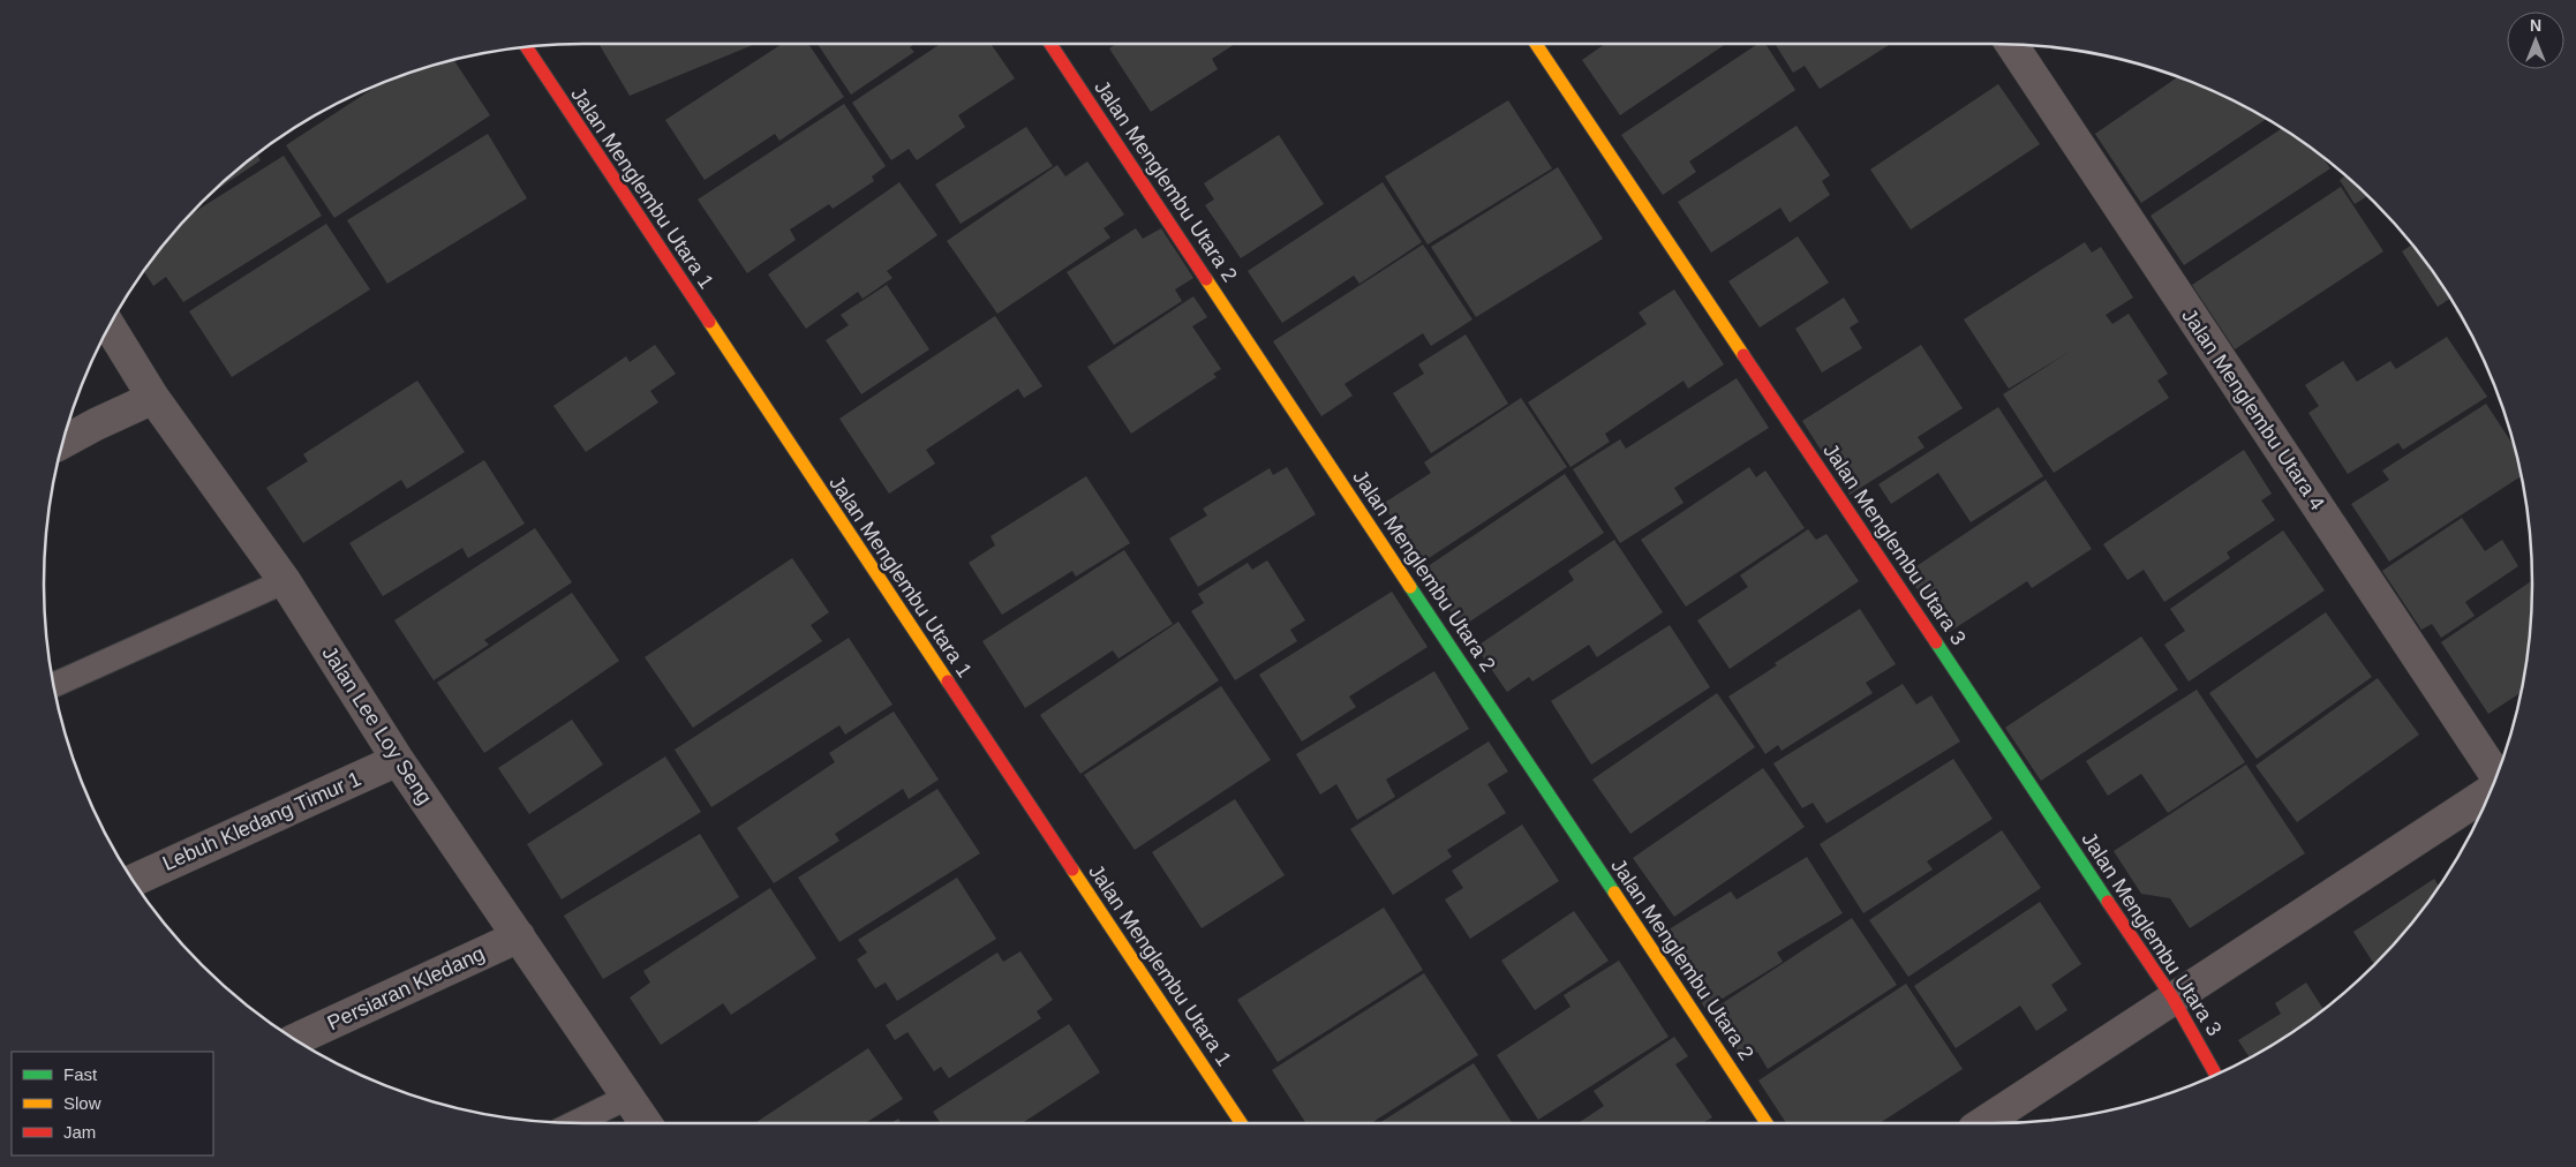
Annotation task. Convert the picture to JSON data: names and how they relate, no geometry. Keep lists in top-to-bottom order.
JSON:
{
  "streets": {
    "street": [
      "Jalan Menglembu Utara 2",
      "Jalan Menglembu Utara 1",
      "Jalan Menglembu Utara 4",
      "Jalan Menglembu Utara 3",
      "Jalan Lee Loy Seng",
      "Lebuh Kledang Timur 1",
      "Persiaran Kledang"
    ]
  },
  "crossings": [
    ["Jalan Lee Loy Seng", "Lebuh Kledang Timur 1"],
    ["Jalan Lee Loy Seng", "Persiaran Kledang"]
  ],
  "legend": ["Fast", "Slow", "Jam"],
  "north": "top"
}
